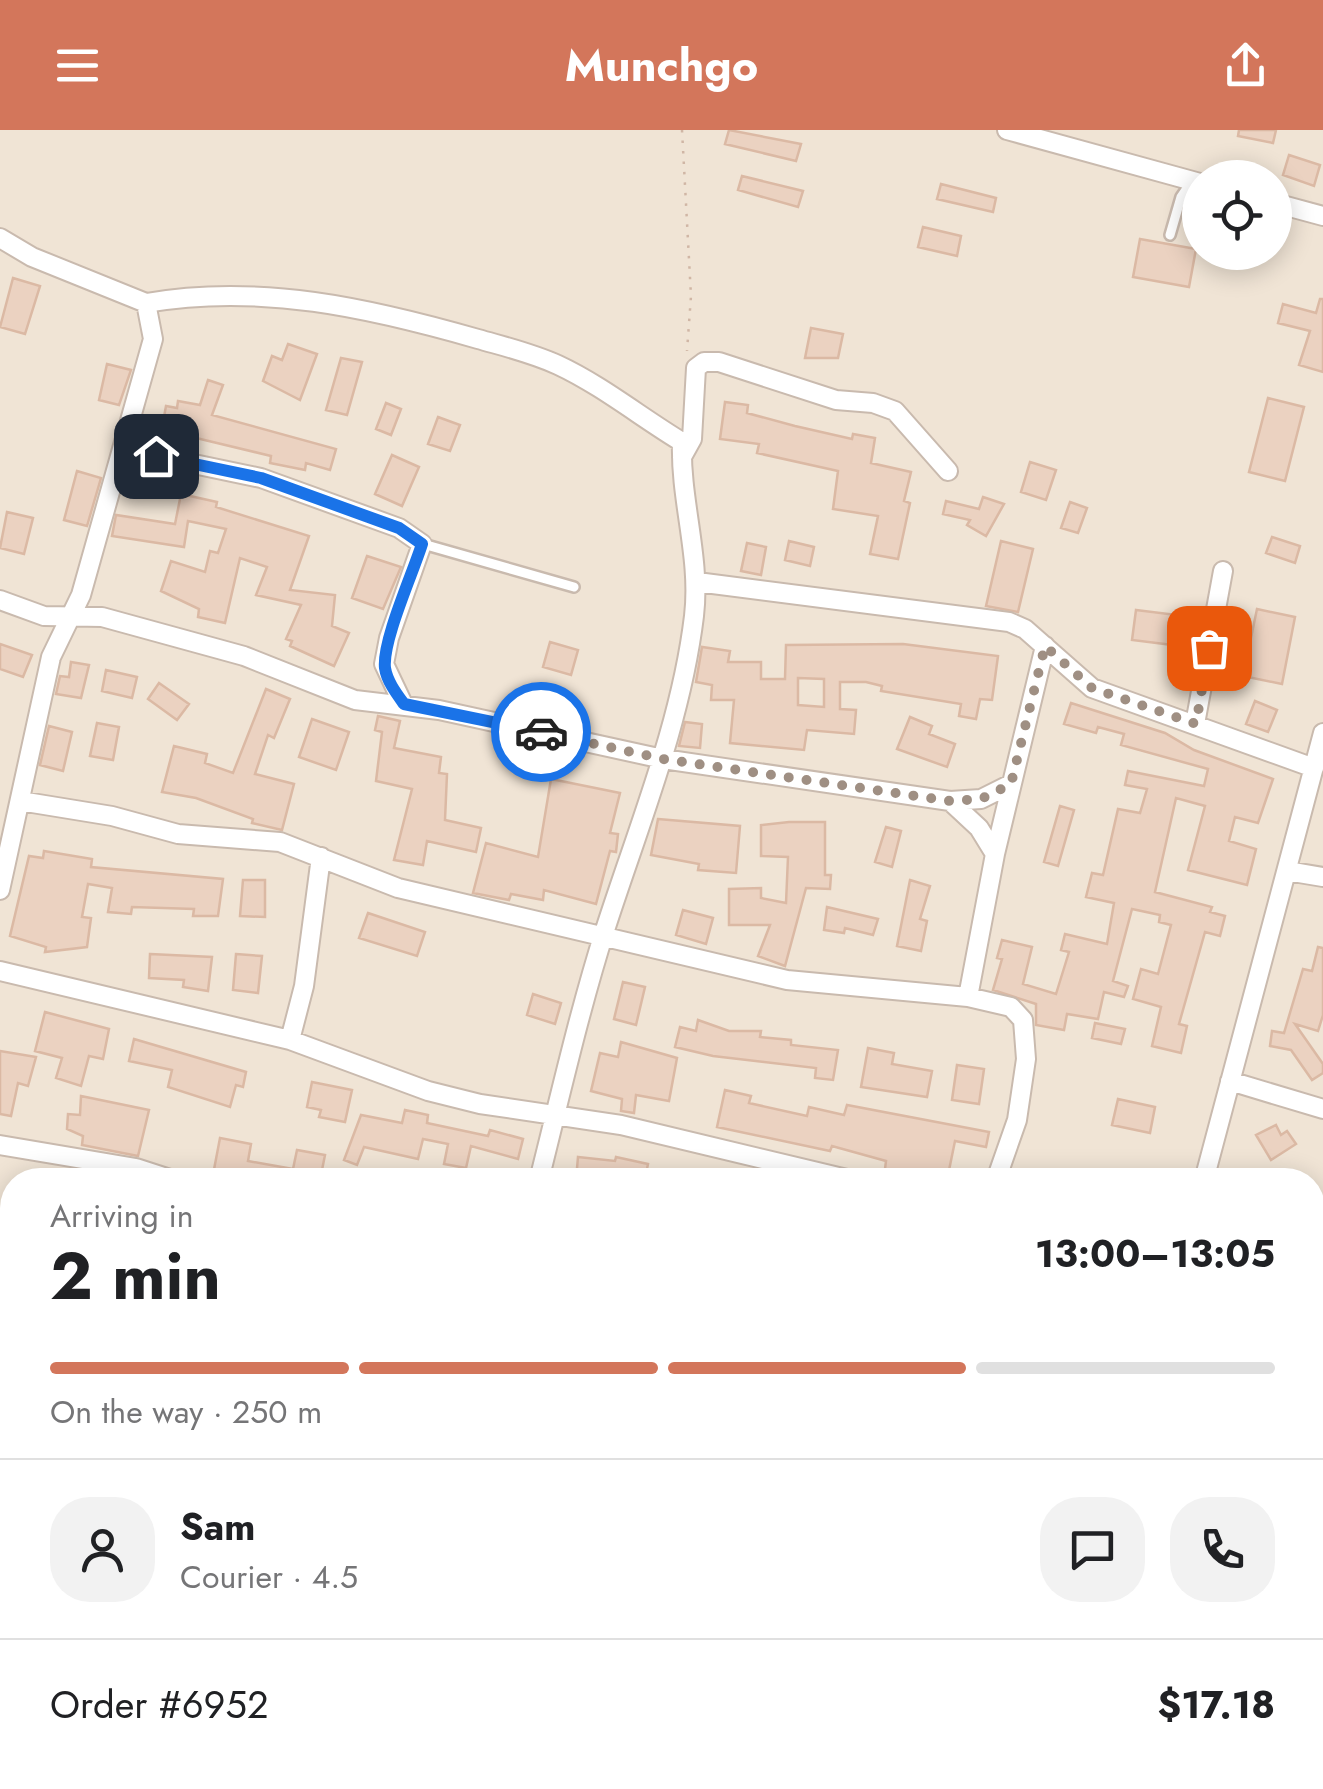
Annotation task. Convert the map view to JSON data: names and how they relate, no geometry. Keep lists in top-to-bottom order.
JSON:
{
  "page": {
    "header": "Munchgo",
    "heading": ["2 min", "Arriving in", "13:00–13:05"],
    "panel": [
      "Sam",
      "Courier · 4.5",
      "Order #6952",
      "$17.18"
    ],
    "bar": "On the way · 250 m"
  }
}
